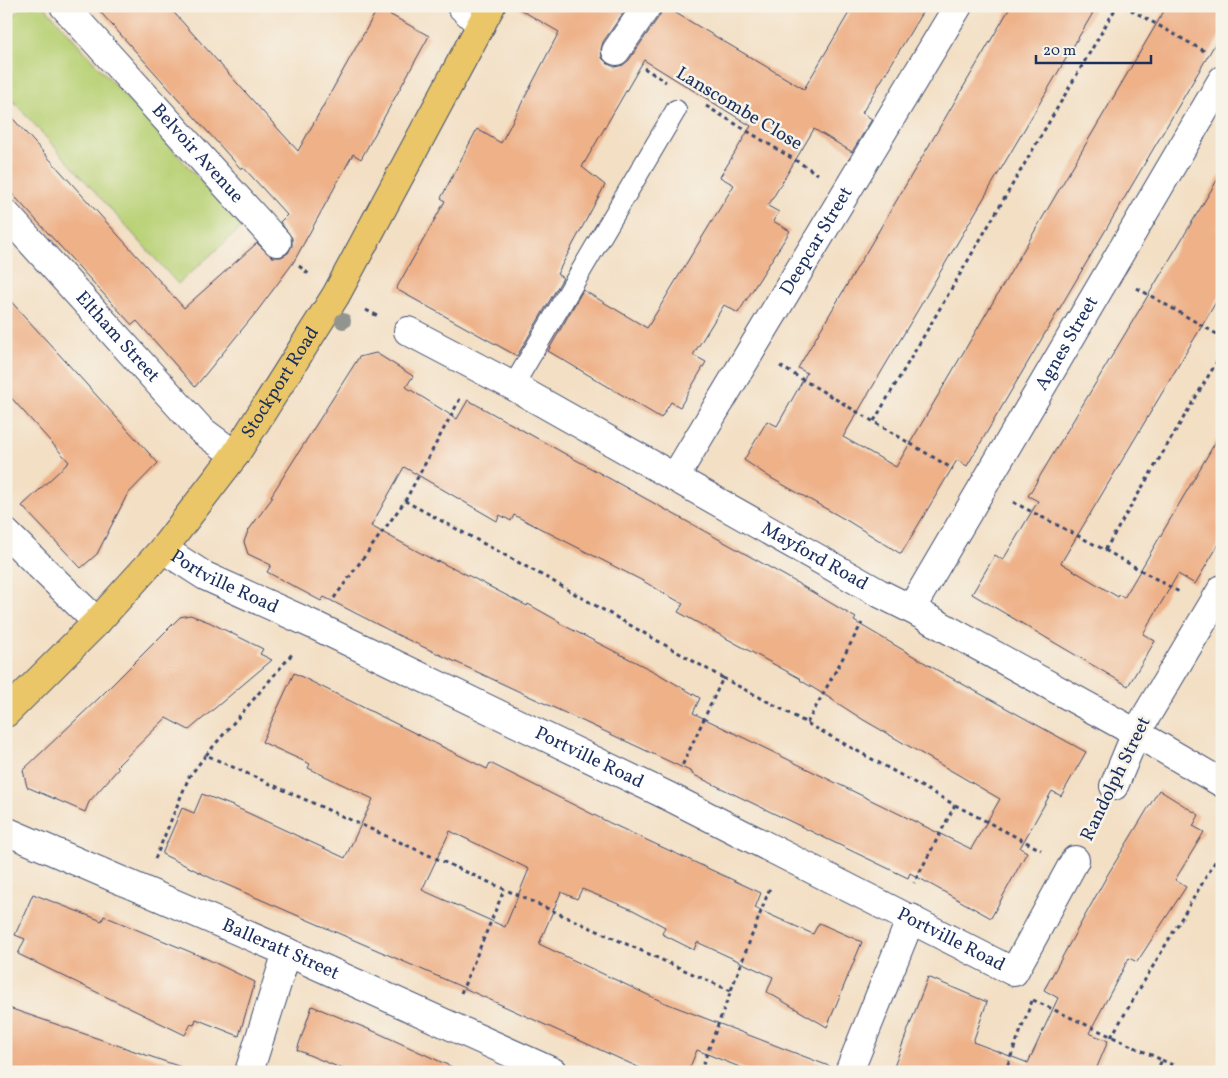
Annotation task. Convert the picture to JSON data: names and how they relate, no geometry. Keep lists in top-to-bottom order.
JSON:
{
  "streets": {
    "highway": ["Stockport Road"],
    "street": [
      "Belvoir Avenue",
      "Deepcar Street",
      "Eltham Street",
      "Agnes Street",
      "Mayford Road",
      "Portville Road",
      "Randolph Street",
      "Balleratt Street"
    ],
    "path": ["Lanscombe Close"]
  },
  "crossings": [
    ["Lanscombe Close", "Deepcar Street"],
    ["Deepcar Street", "Mayford Road"],
    ["Eltham Street", "Stockport Road"],
    ["Agnes Street", "Mayford Road"],
    ["Stockport Road", "Portville Road"],
    ["Mayford Road", "Randolph Street"]
  ],
  "scale_bar": "20 m"
}
